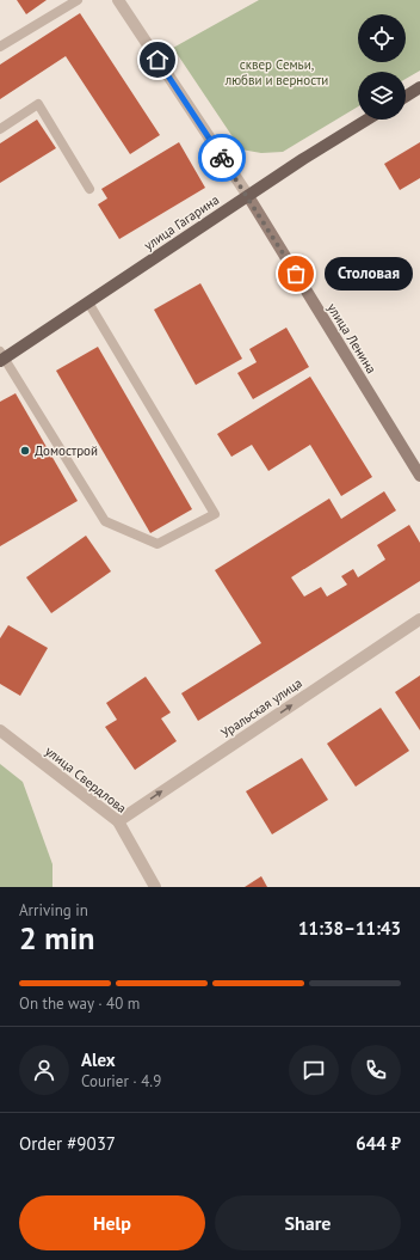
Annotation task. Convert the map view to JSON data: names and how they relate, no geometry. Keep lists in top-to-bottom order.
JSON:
{
  "streets": {
    "main road": ["улица Гагарина", "улица Ленина"],
    "street": ["Уральская улица", "улица Свердлова"]
  },
  "crossings": [
    ["улица Гагарина", "улица Ленина"],
    ["Уральская улица", "улица Свердлова"]
  ],
  "one_way": ["Уральская улица"],
  "parks": ["сквер Семьи, любви и верности"],
  "places": ["Столовая", "Домострой"],
  "page": {
    "bubble": "Столовая",
    "heading": ["2 min", "Arriving in", "11:38–11:43"],
    "panel": [
      "Alex",
      "Courier · 4.9",
      "Order #9037",
      "644 ₽"
    ],
    "bar": "On the way · 40 m",
    "buttons": ["Help", "Share"]
  }
}
